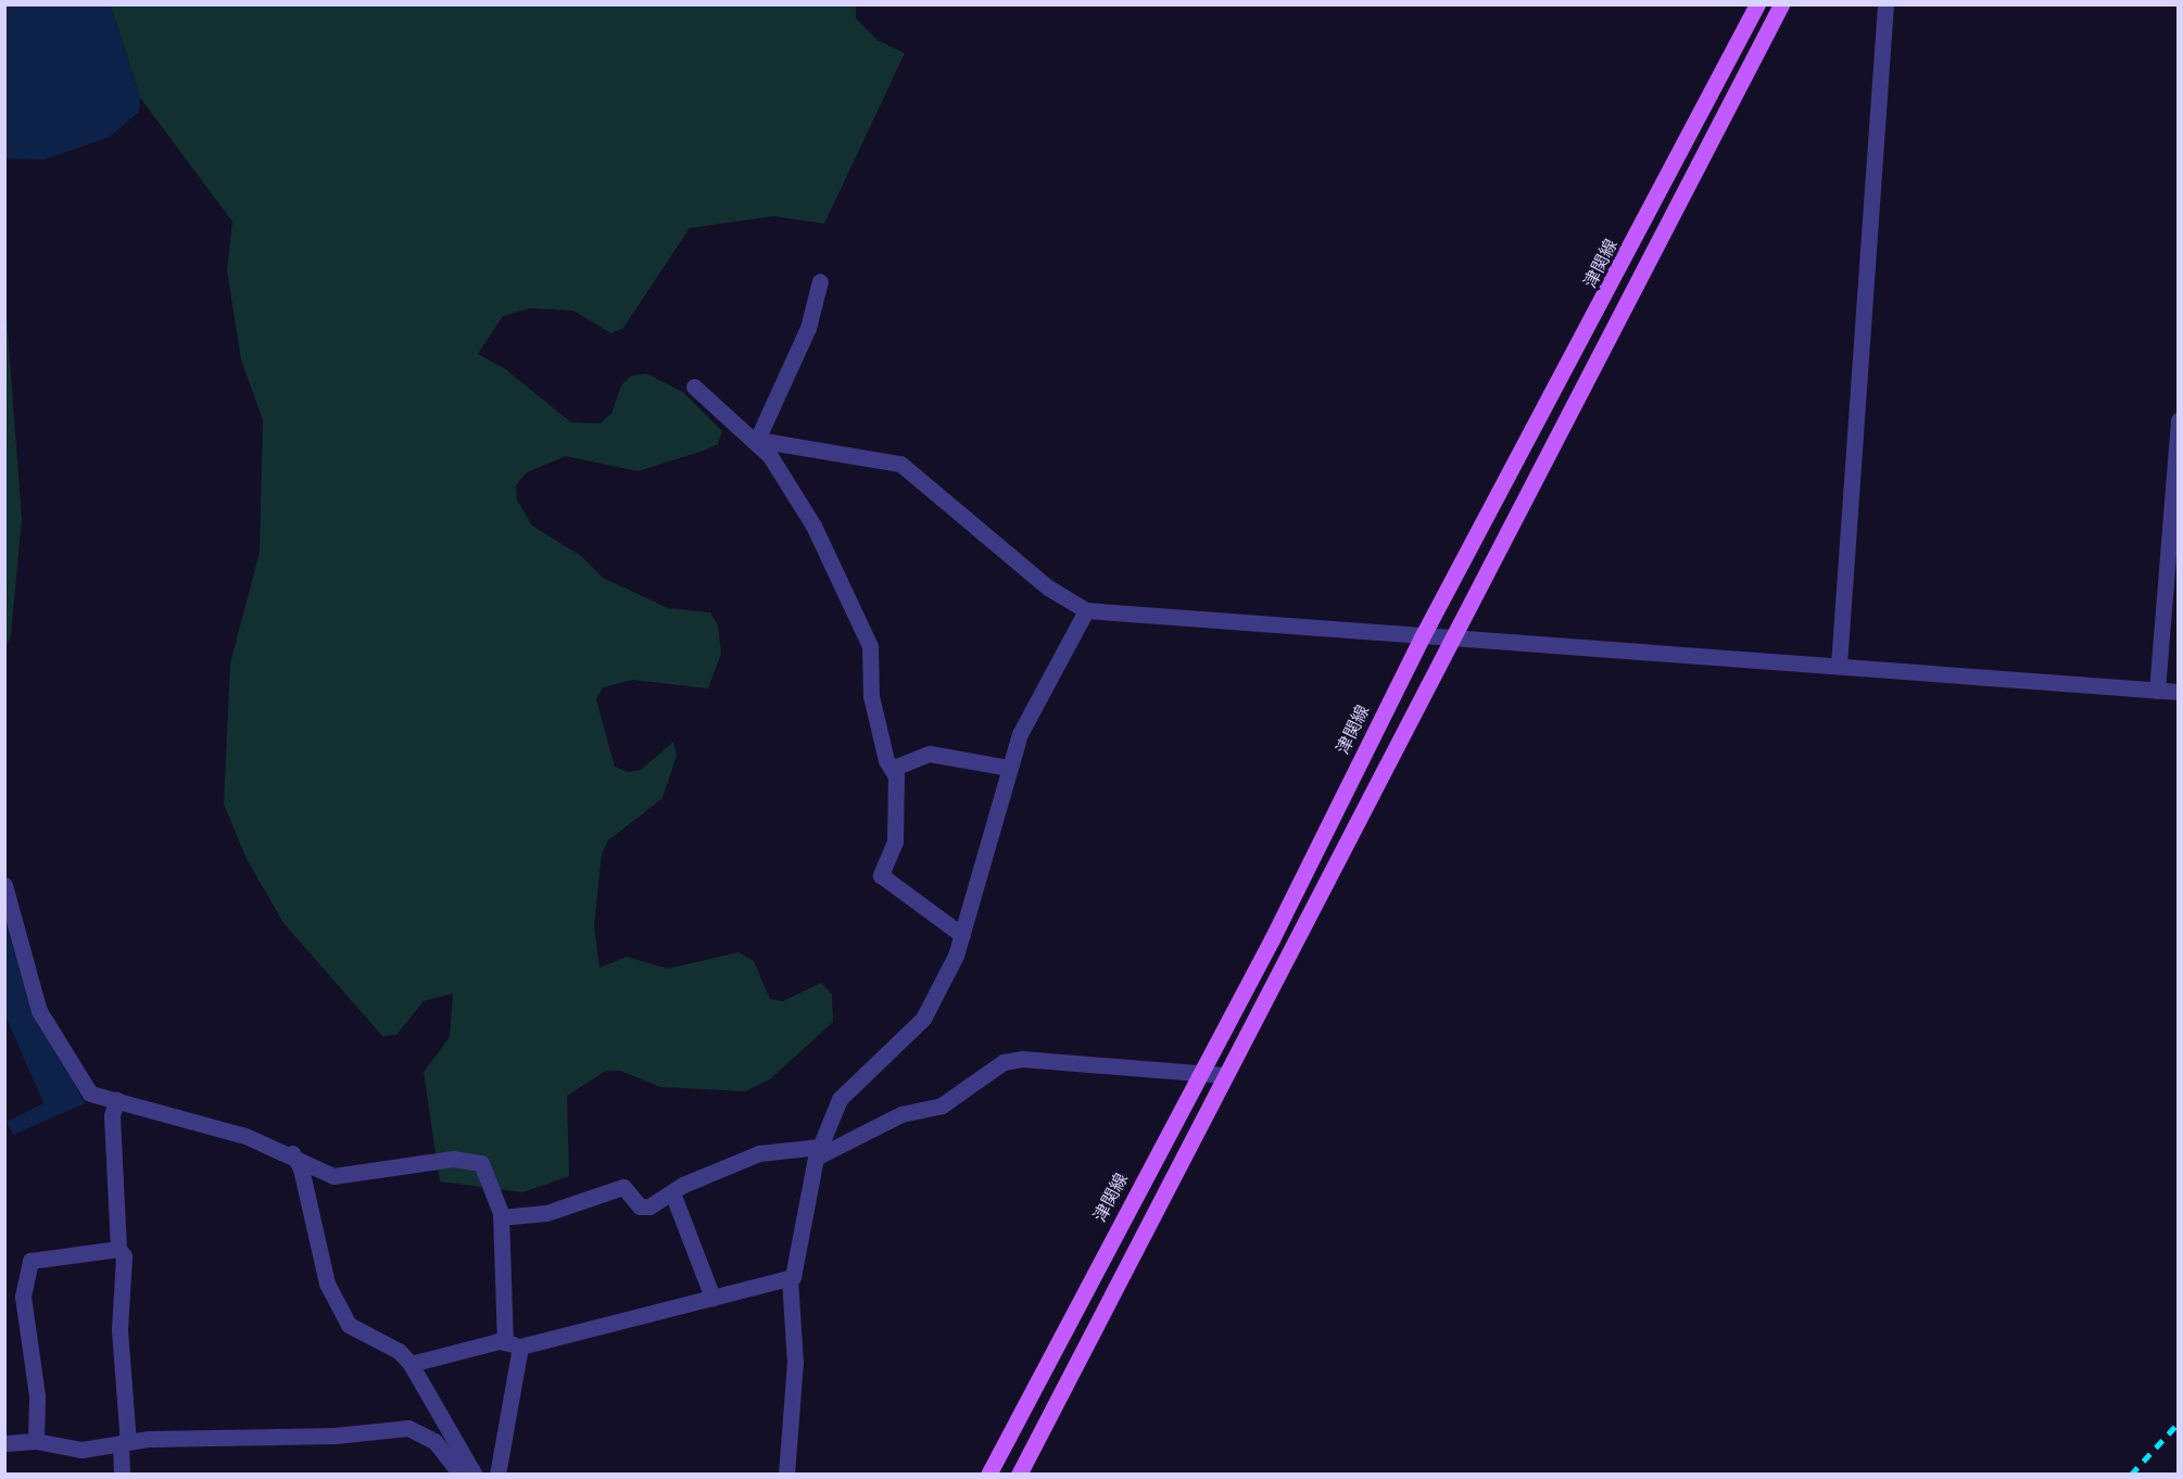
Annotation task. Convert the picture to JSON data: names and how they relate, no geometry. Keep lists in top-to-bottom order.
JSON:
{
  "streets": {
    "main road": ["津関線"]
  }
}
